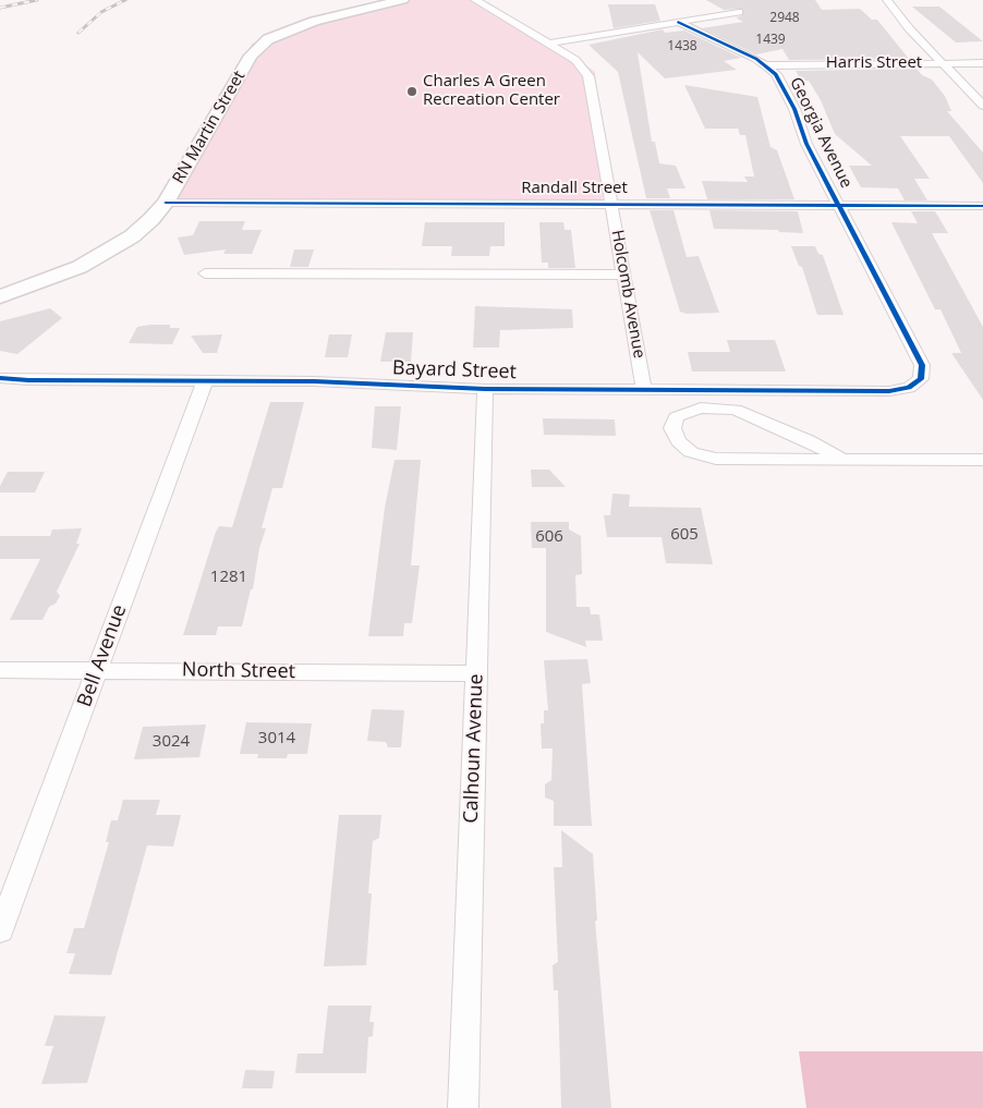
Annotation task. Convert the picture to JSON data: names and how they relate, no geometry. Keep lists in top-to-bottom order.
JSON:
{
  "streets": {
    "street": [
      "Harris Street",
      "RN Martin Street",
      "Georgia Avenue",
      "Randall Street",
      "Holcomb Avenue",
      "Bayard Street",
      "Bell Avenue",
      "North Street",
      "Calhoun Avenue"
    ]
  },
  "crossings": [
    ["Harris Street", "Georgia Avenue"],
    ["RN Martin Street", "Randall Street"],
    ["Georgia Avenue", "Randall Street"],
    ["Georgia Avenue", "Bayard Street"],
    ["Randall Street", "Holcomb Avenue"],
    ["Holcomb Avenue", "Bayard Street"],
    ["Bayard Street", "Bell Avenue"],
    ["Bayard Street", "Calhoun Avenue"],
    ["Bell Avenue", "North Street"],
    ["North Street", "Calhoun Avenue"]
  ],
  "places": ["Charles A Green Recreation Center"],
  "house_numbers": [
    "2948",
    "1439",
    "1438",
    "605",
    "606",
    "1281",
    "3014",
    "3024"
  ]
}
